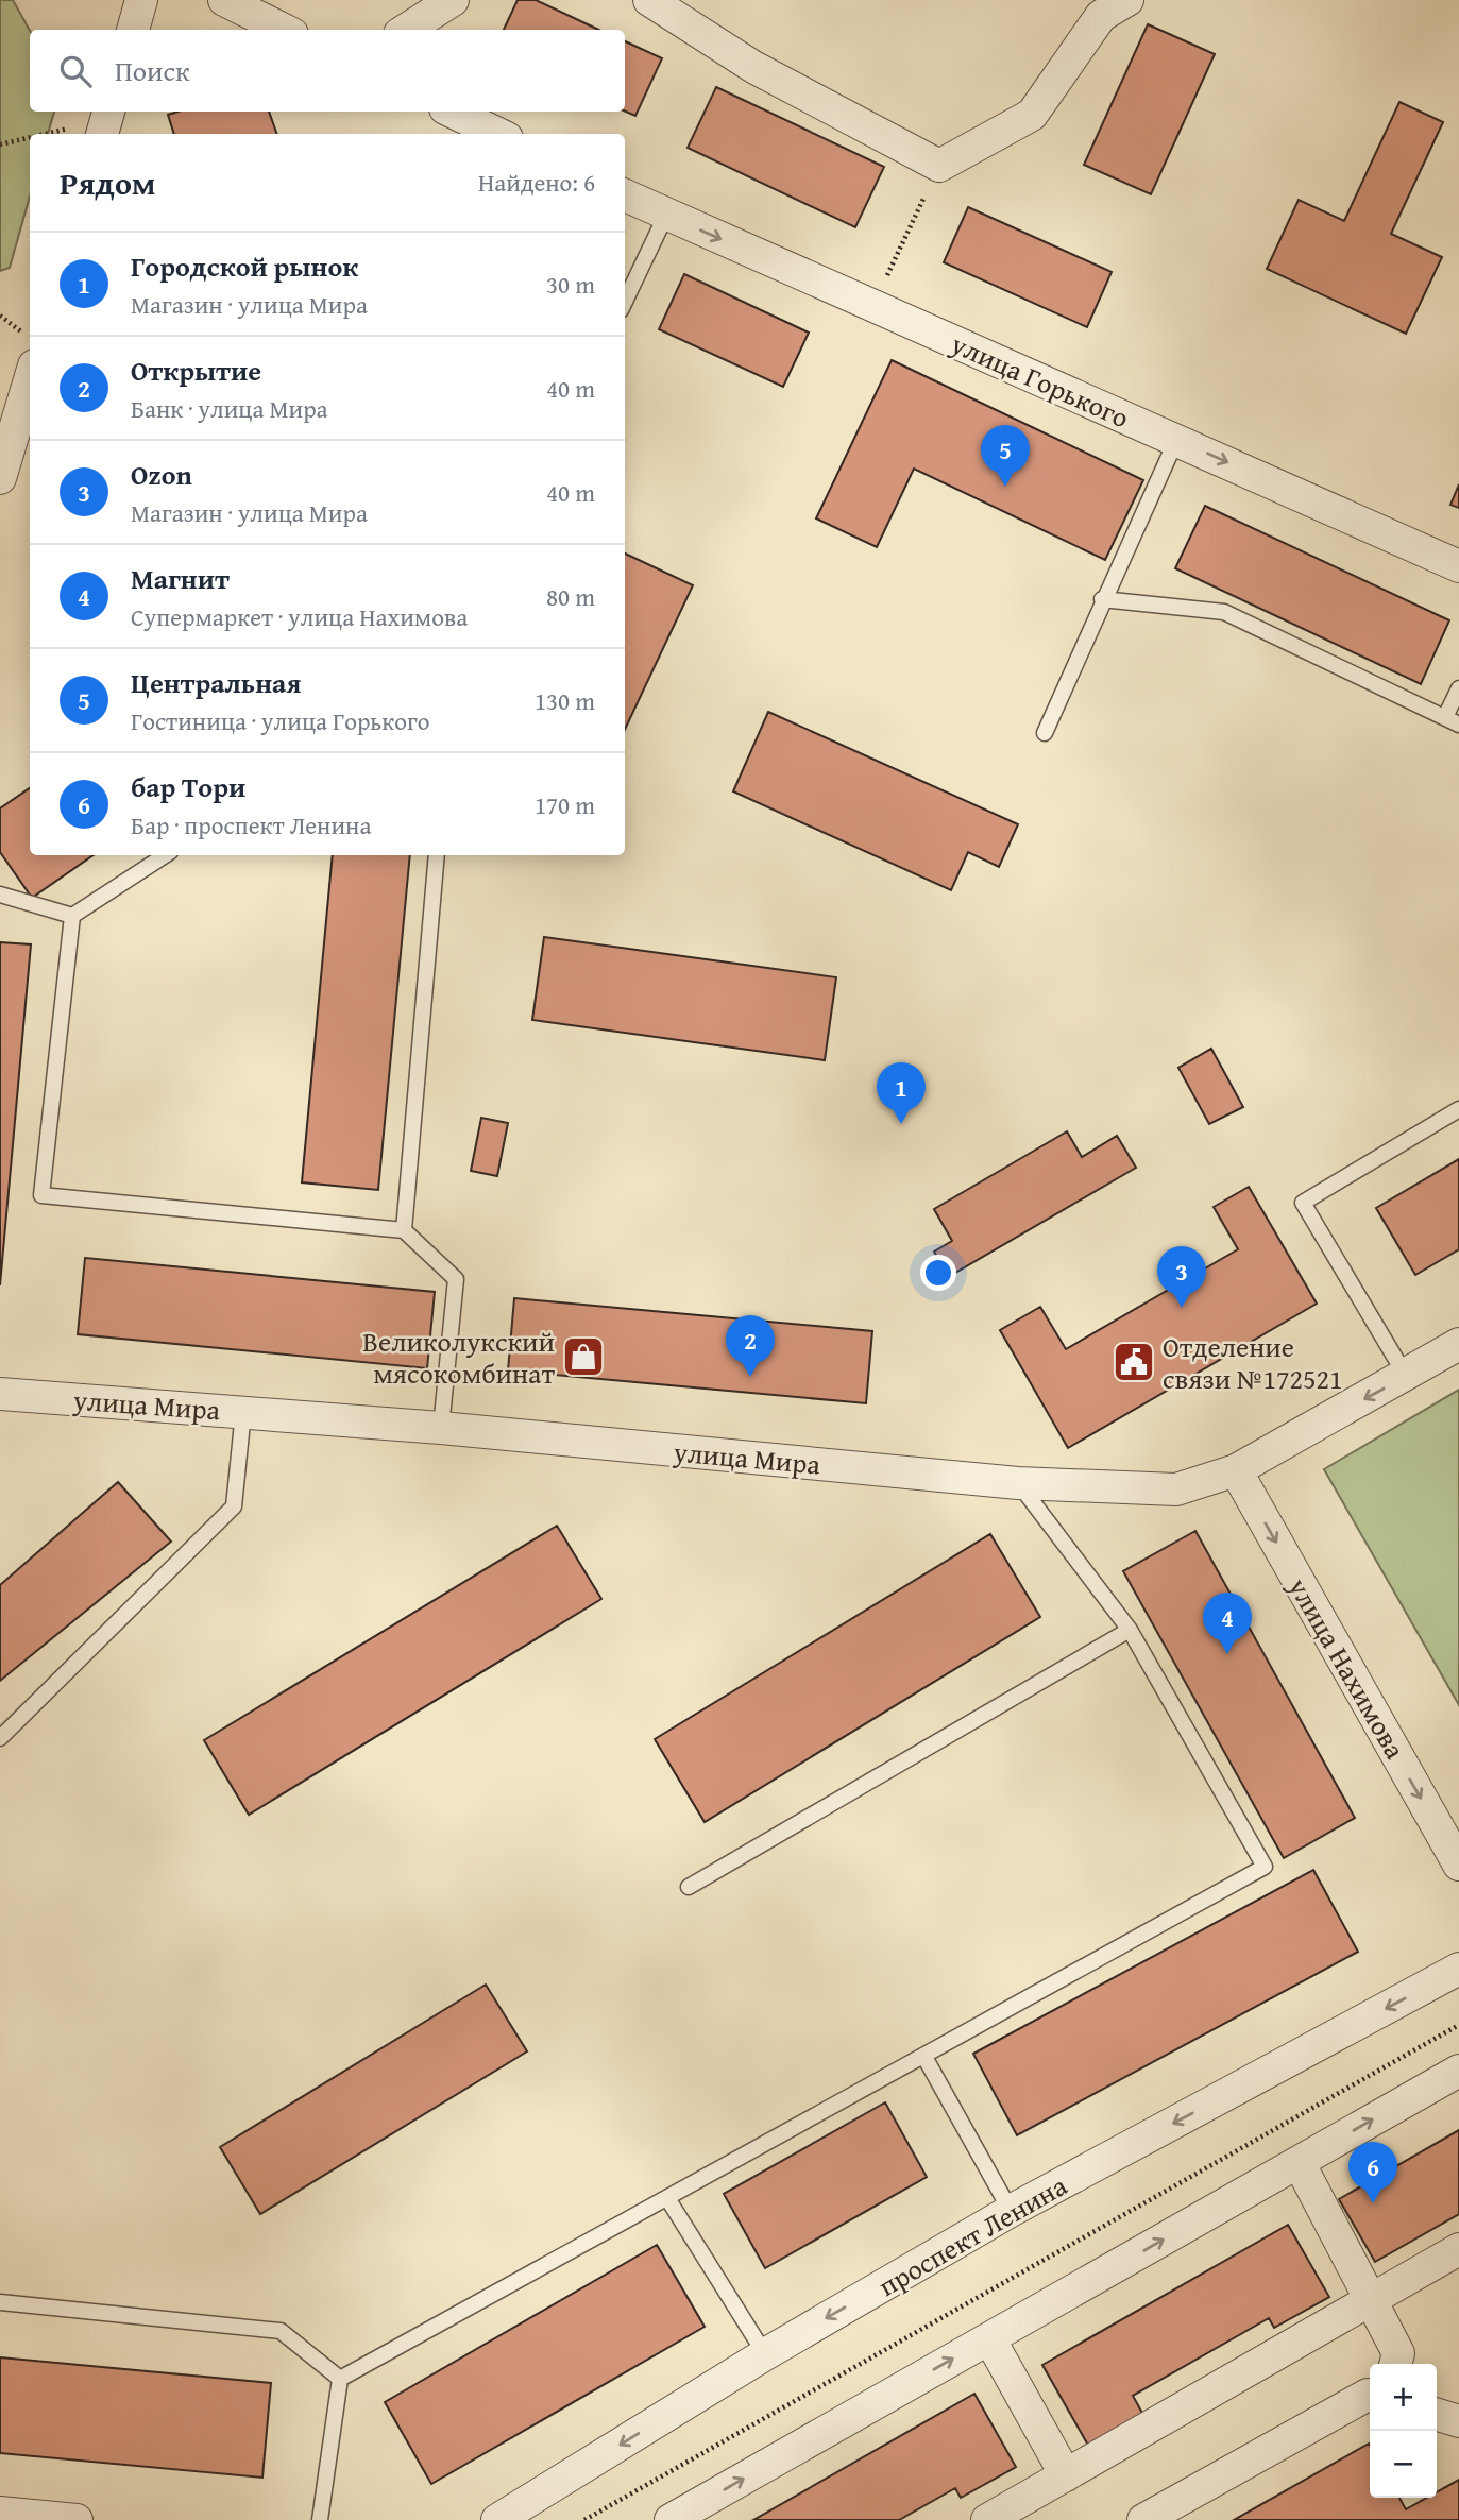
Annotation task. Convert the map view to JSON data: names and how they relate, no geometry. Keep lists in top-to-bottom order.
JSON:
{
  "streets": {
    "street": [
      "улица Горького",
      "улица Мира",
      "улица Нахимова",
      "проспект Ленина"
    ]
  },
  "crossings": [
    ["улица Мира", "улица Нахимова"]
  ],
  "one_way": ["улица Нахимова"],
  "places": {
    "shop": ["Великолукский мясокомбинат"],
    "public building": ["Отделение связи №172521"]
  },
  "page": {
    "search": "Поиск",
    "heading": ["Рядом", "Найдено: 6"],
    "list": [
      {
        "mark": "1",
        "name": "Городской рынок",
        "note": "Магазин · улица Мира",
        "value": "30 m"
      },
      {
        "mark": "2",
        "name": "Открытие",
        "note": "Банк · улица Мира",
        "value": "40 m"
      },
      {
        "mark": "3",
        "name": "Ozon",
        "note": "Магазин · улица Мира",
        "value": "40 m"
      },
      {
        "mark": "4",
        "name": "Магнит",
        "note": "Супермаркет · улица Нахимова",
        "value": "80 m"
      },
      {
        "mark": "5",
        "name": "Центральная",
        "note": "Гостиница · улица Горького",
        "value": "130 m"
      },
      {
        "mark": "6",
        "name": "бар Тори",
        "note": "Бар · проспект Ленина",
        "value": "170 m"
      }
    ],
    "pins": [
      "5",
      "1",
      "3",
      "2",
      "4",
      "6"
    ],
    "map_buttons": ["+", "−"]
  }
}
